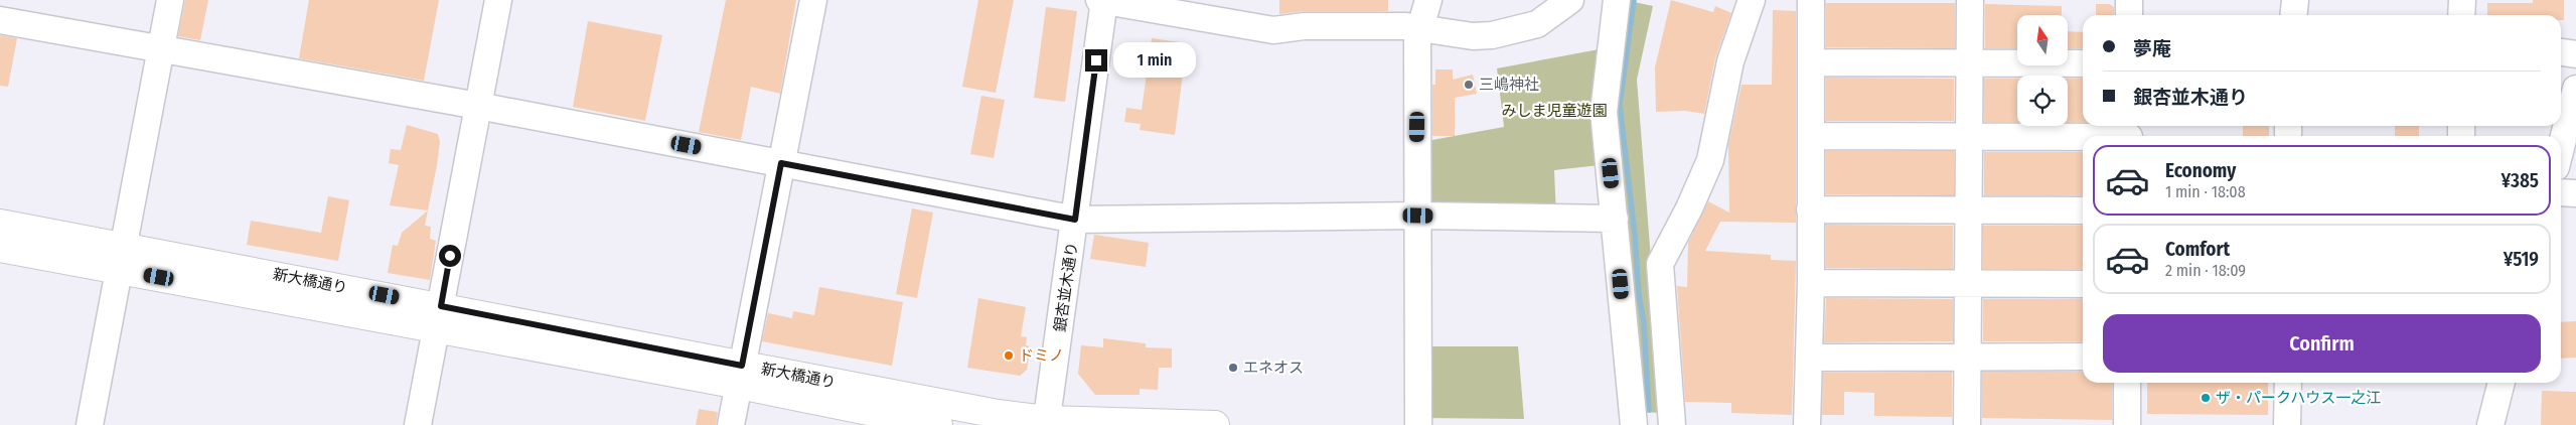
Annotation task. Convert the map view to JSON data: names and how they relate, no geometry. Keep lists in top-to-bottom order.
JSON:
{
  "streets": {
    "main road": ["新大橋通り"],
    "street": ["銀杏並木通り"]
  },
  "crossings": [
    ["新大橋通り", "銀杏並木通り"]
  ],
  "parks": ["みしま児童遊園"],
  "places": [
    "三嶋神社",
    "ドミノ",
    "エネオス",
    "ザ・パークハウス一之江"
  ],
  "north": "top",
  "page": {
    "banner": ["夢庵", "銀杏並木通り"],
    "bubble": "1 min",
    "list": [
      {
        "name": "Economy",
        "note": "1 min · 18:08",
        "value": "¥385"
      },
      {
        "name": "Comfort",
        "note": "2 min · 18:09",
        "value": "¥519"
      }
    ],
    "buttons": "Confirm"
  }
}
